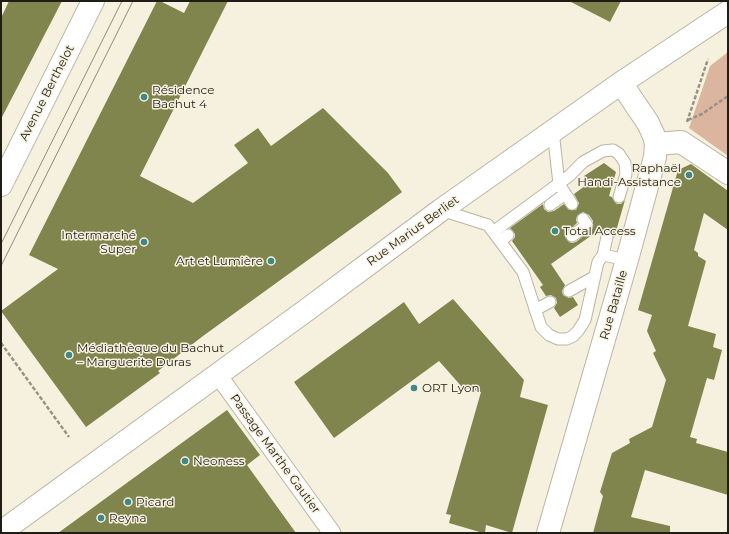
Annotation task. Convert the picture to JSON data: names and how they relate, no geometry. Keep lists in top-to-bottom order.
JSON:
{
  "streets": {
    "main road": ["Avenue Berthelot", "Rue Marius Berliet", "Rue Bataille"],
    "street": ["Passage Marthe Gautier"]
  },
  "crossings": [
    ["Rue Marius Berliet", "Rue Bataille"],
    ["Rue Marius Berliet", "Passage Marthe Gautier"]
  ],
  "places": [
    "Résidence Bachut 4",
    "Raphaël Handi-Assistance",
    "Total Access",
    "Intermarché Super",
    "Art et Lumière",
    "Médiathèque du Bachut – Marguerite Duras",
    "ORT Lyon",
    "Neoness",
    "Picard",
    "Reyna"
  ]
}
